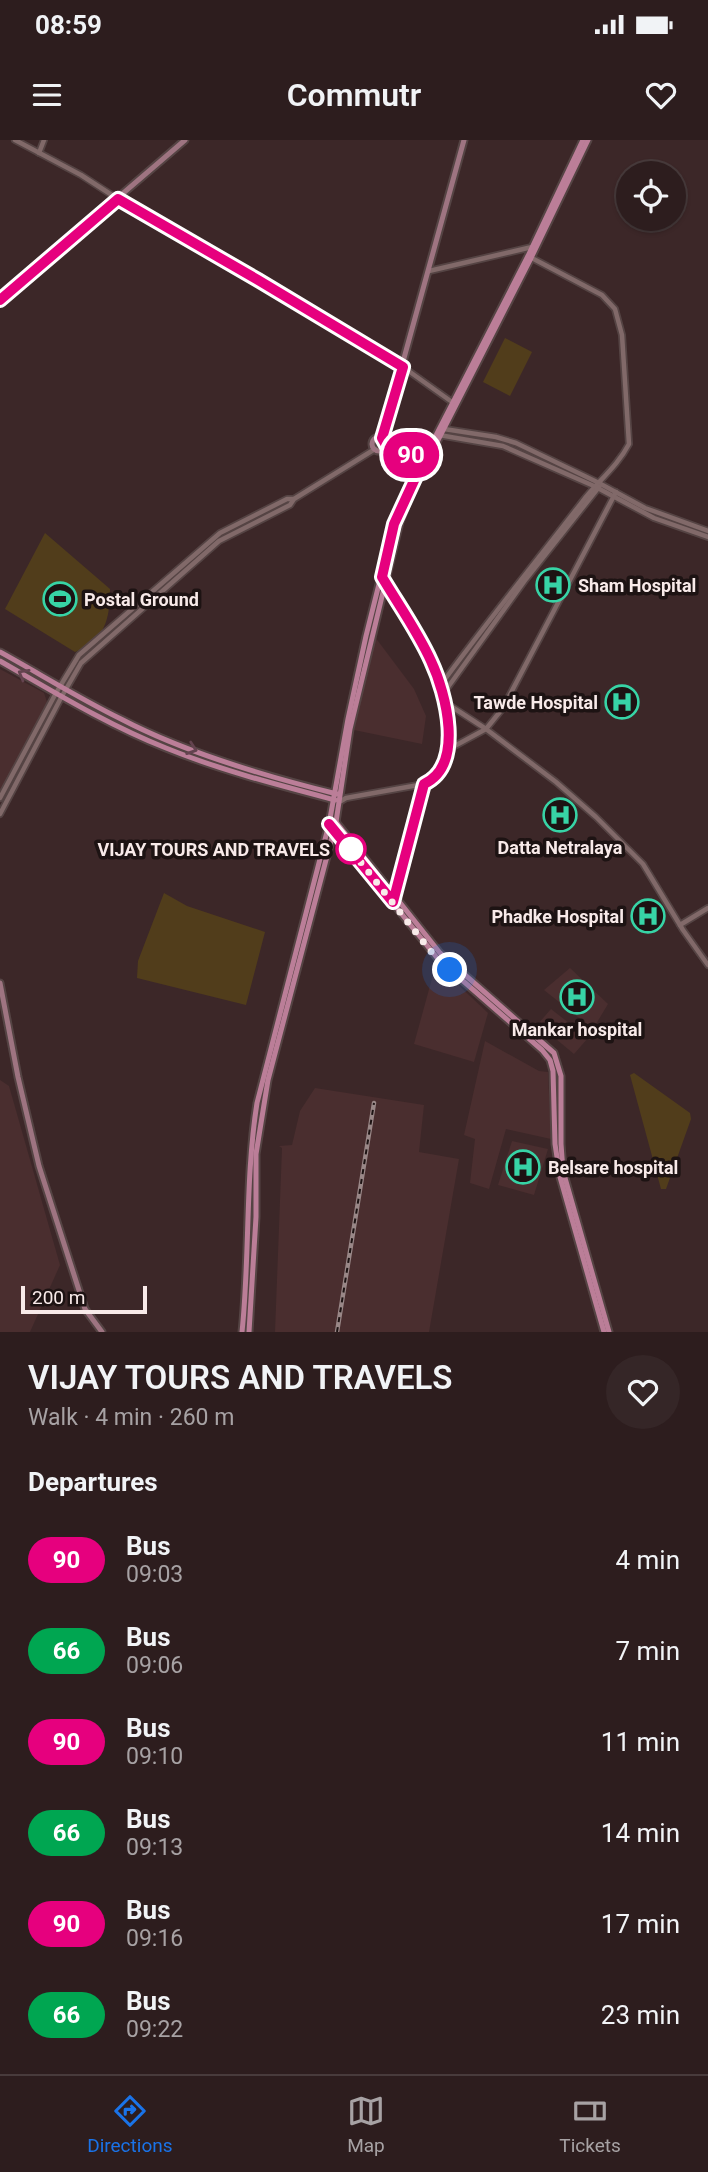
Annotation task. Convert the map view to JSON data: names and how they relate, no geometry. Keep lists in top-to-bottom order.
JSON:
{
  "places": {
    "hospital": [
      "Sham Hospital",
      "Tawde Hospital",
      "Datta Netralaya",
      "Phadke Hospital",
      "Mankar hospital",
      "Belsare hospital"
    ],
    "sports": ["Postal Ground"],
    "other": ["VIJAY TOURS AND TRAVELS"]
  },
  "lines": ["bus line 90"],
  "scale_bar": "200 m",
  "page": {
    "status": "08:59",
    "header": "Commutr",
    "on_map": "90",
    "scale": "200 m",
    "heading": [
      ["VIJAY TOURS AND TRAVELS", "Walk · 4 min · 260 m"],
      "Departures"
    ],
    "list": [
      {
        "mark": "90",
        "name": "Bus",
        "note": "09:03",
        "value": "4 min"
      },
      {
        "mark": "66",
        "name": "Bus",
        "note": "09:06",
        "value": "7 min"
      },
      {
        "mark": "90",
        "name": "Bus",
        "note": "09:10",
        "value": "11 min"
      },
      {
        "mark": "66",
        "name": "Bus",
        "note": "09:13",
        "value": "14 min"
      },
      {
        "mark": "90",
        "name": "Bus",
        "note": "09:16",
        "value": "17 min"
      },
      {
        "mark": "66",
        "name": "Bus",
        "note": "09:22",
        "value": "23 min"
      }
    ],
    "tabs": ["Directions", "Map", "Tickets"]
  }
}
